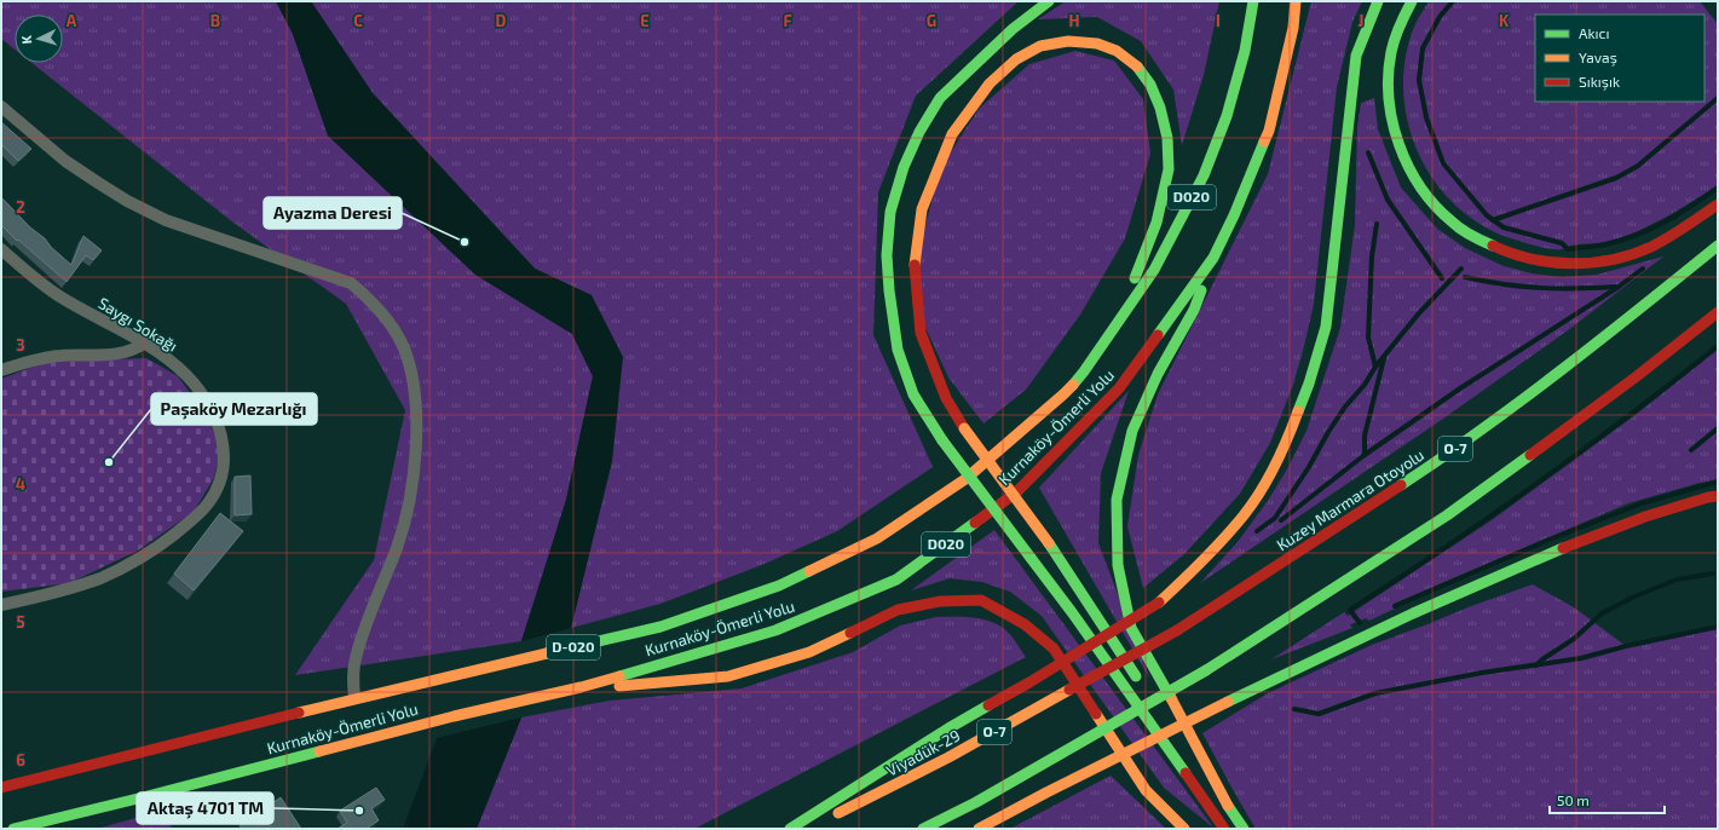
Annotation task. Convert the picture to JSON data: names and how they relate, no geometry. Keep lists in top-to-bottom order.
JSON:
{
  "streets": {
    "main road": [
      "D020",
      "Kurnaköy-Ömerli Yolu",
      "O-7",
      "Kuzey Marmara Otoyolu",
      "D-020",
      "Viyadük-29"
    ],
    "street": ["Saygı Sokağı"]
  },
  "crossings": [
    ["Kuzey Marmara Otoyolu", "Viyadük-29"]
  ],
  "places": ["Ayazma Deresi", "Paşaköy Mezarlığı", "Aktaş 4701 TM"],
  "legend": ["Akıcı", "Yavaş", "Sıkışık"],
  "scale_bar": "50 m",
  "north": "left",
  "grid": {
    "columns": [
      "A",
      "B",
      "C",
      "D",
      "E",
      "F",
      "G",
      "H",
      "I",
      "J",
      "K"
    ],
    "rows": [
      "2",
      "3",
      "4",
      "5",
      "6"
    ]
  }
}
